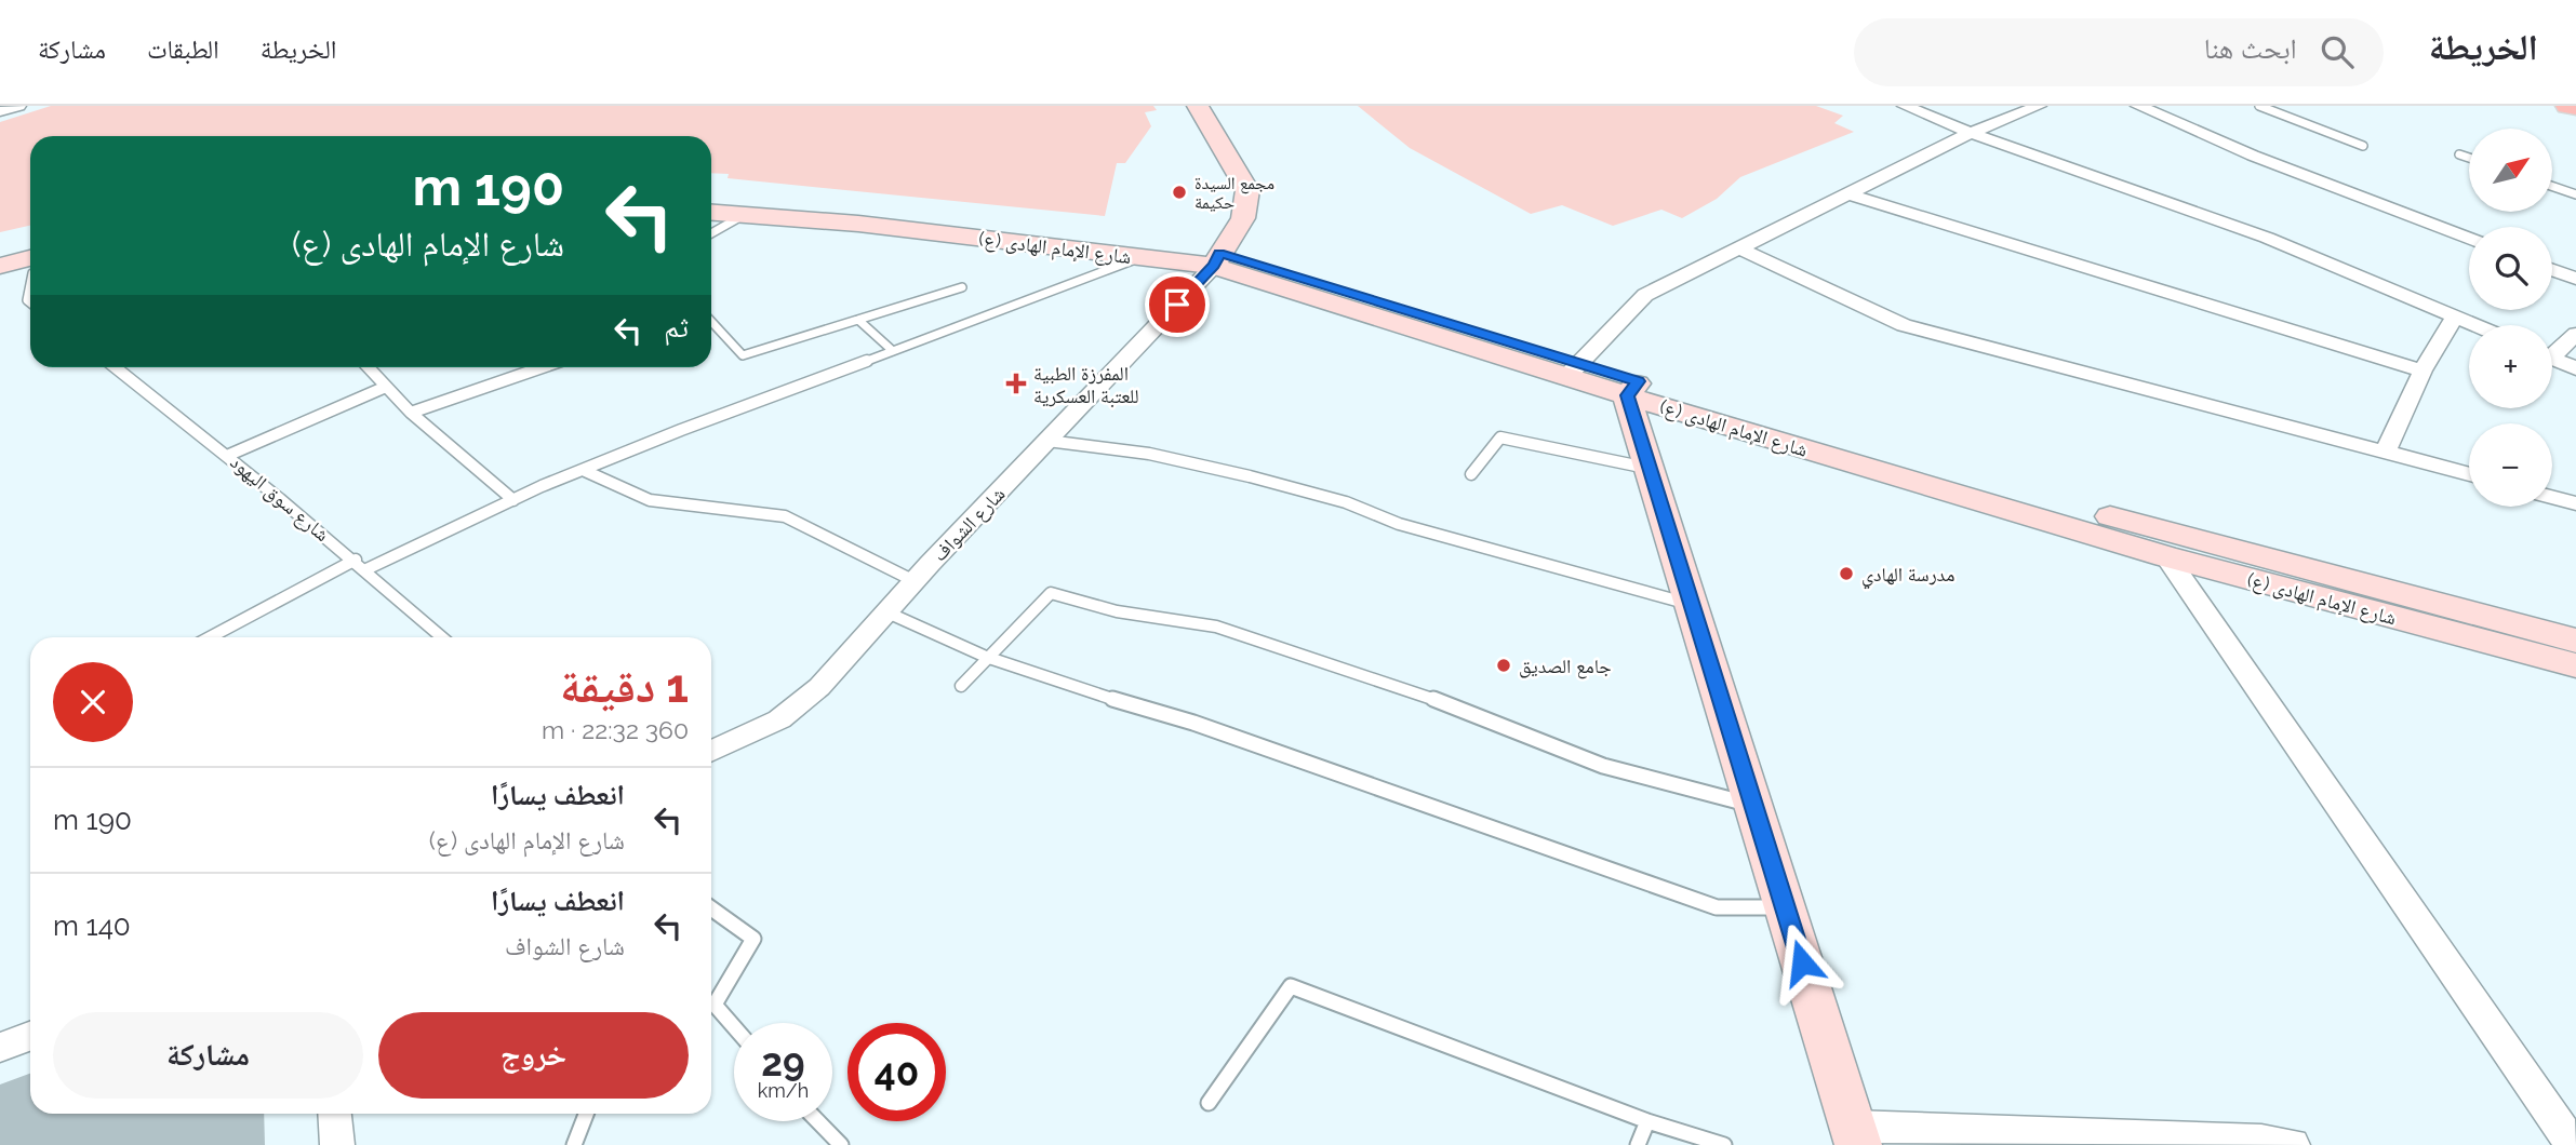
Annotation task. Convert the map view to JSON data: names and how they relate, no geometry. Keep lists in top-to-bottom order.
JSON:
{
  "streets": {
    "main road": ["شارع الإمام الهادی (ع)"],
    "street": ["شارع الشواف"],
    "lane": ["شارع سوق اليهود"]
  },
  "crossings": [
    ["شارع الإمام الهادی (ع)", "شارع الشواف"]
  ],
  "places": {
    "other": ["مجمع السيدة حكيمة", "مدرسة الهادي", "جامع الصديق"],
    "health": ["المفرزة الطبية للعتبة العسكرية"]
  },
  "north": "top right",
  "page": {
    "header": "الخريطة",
    "search": "ابحث هنا",
    "nav": ["الخريطة", "الطبقات", "مشاركة"],
    "map_buttons": ["+", "−"],
    "turn": ["190 m", "شارع الإمام الهادی (ع)"],
    "then": "ثم",
    "heading": ["1 دقيقة", "360 m · 22:32"],
    "list": [
      {
        "name": "انعطف يسارًا",
        "note": "شارع الإمام الهادی (ع)",
        "value": "190 m"
      },
      {
        "name": "انعطف يسارًا",
        "note": "شارع الشواف",
        "value": "140 m"
      }
    ],
    "buttons": ["خروج", "مشاركة"],
    "speed": "29 km/h",
    "limit": "40"
  }
}
